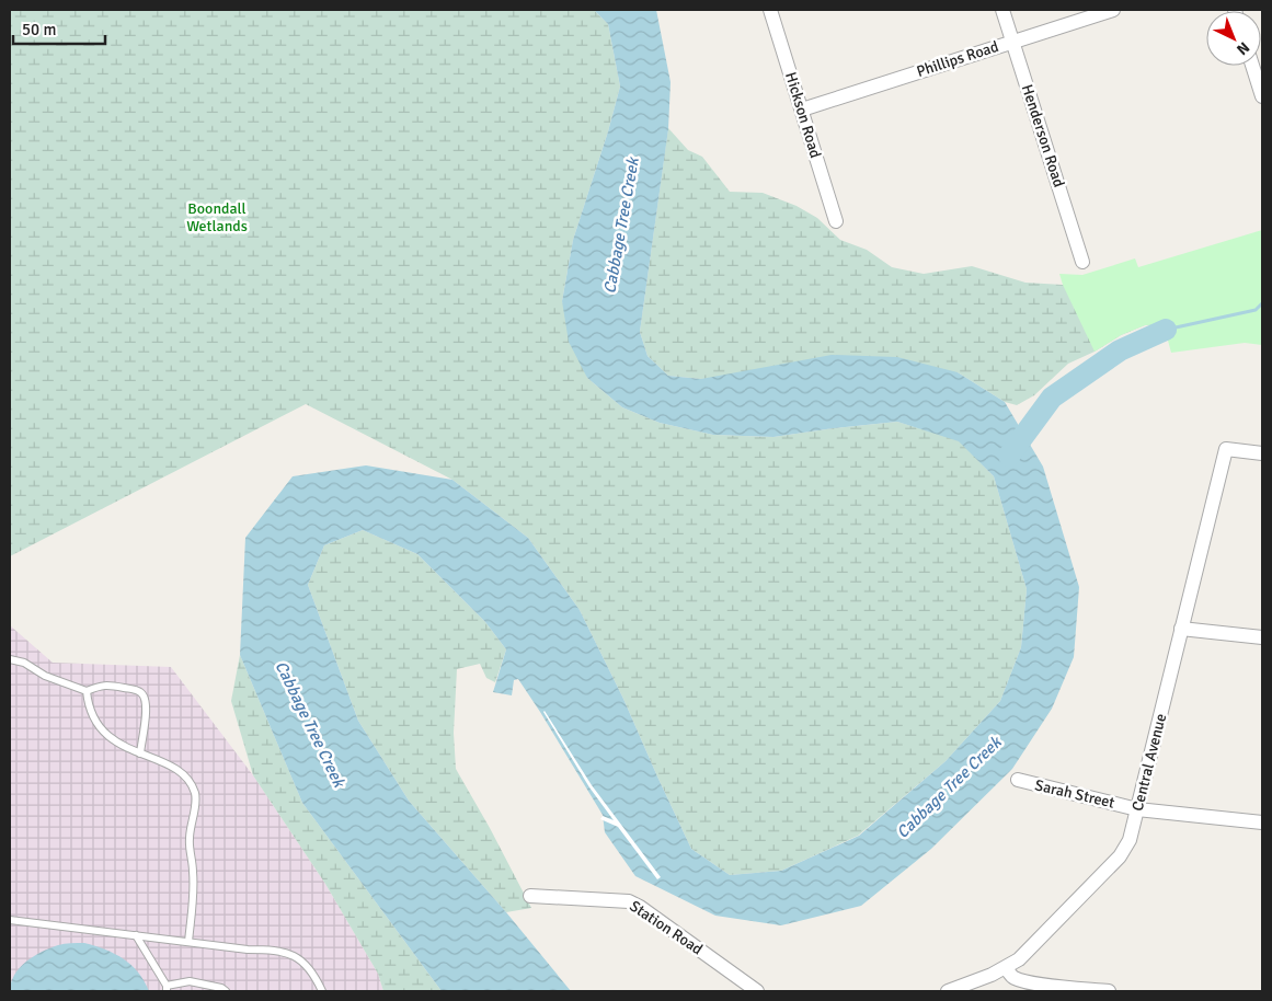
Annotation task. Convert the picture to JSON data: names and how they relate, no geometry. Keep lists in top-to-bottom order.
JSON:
{
  "streets": {
    "street": [
      "Phillips Road",
      "Hickson Road",
      "Henderson Road",
      "Central Avenue",
      "Sarah Street",
      "Station Road"
    ]
  },
  "crossings": [
    ["Phillips Road", "Hickson Road"],
    ["Phillips Road", "Henderson Road"],
    ["Central Avenue", "Sarah Street"]
  ],
  "water": ["Cabbage Tree Creek"],
  "parks": ["Boondall Wetlands"],
  "scale_bar": "50 m",
  "north": "bottom right"
}
